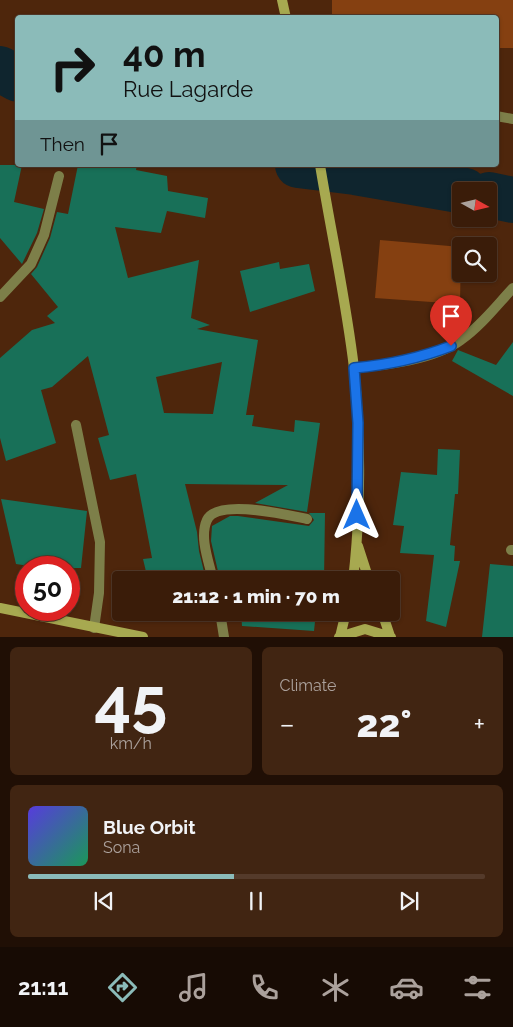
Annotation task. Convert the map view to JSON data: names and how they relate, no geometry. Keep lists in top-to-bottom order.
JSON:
{
  "north": "right",
  "page": {
    "turn": ["40 m", "Rue Lagarde"],
    "then": "Then",
    "limit": "50",
    "trip": "21:12 · 1 min · 70 m",
    "tile": [
      ["45", "km/h"],
      "Climate"
    ],
    "heat": ["−", "22°", "+"],
    "song": ["Blue Orbit", "Sona"],
    "tabs": "21:11"
  }
}
